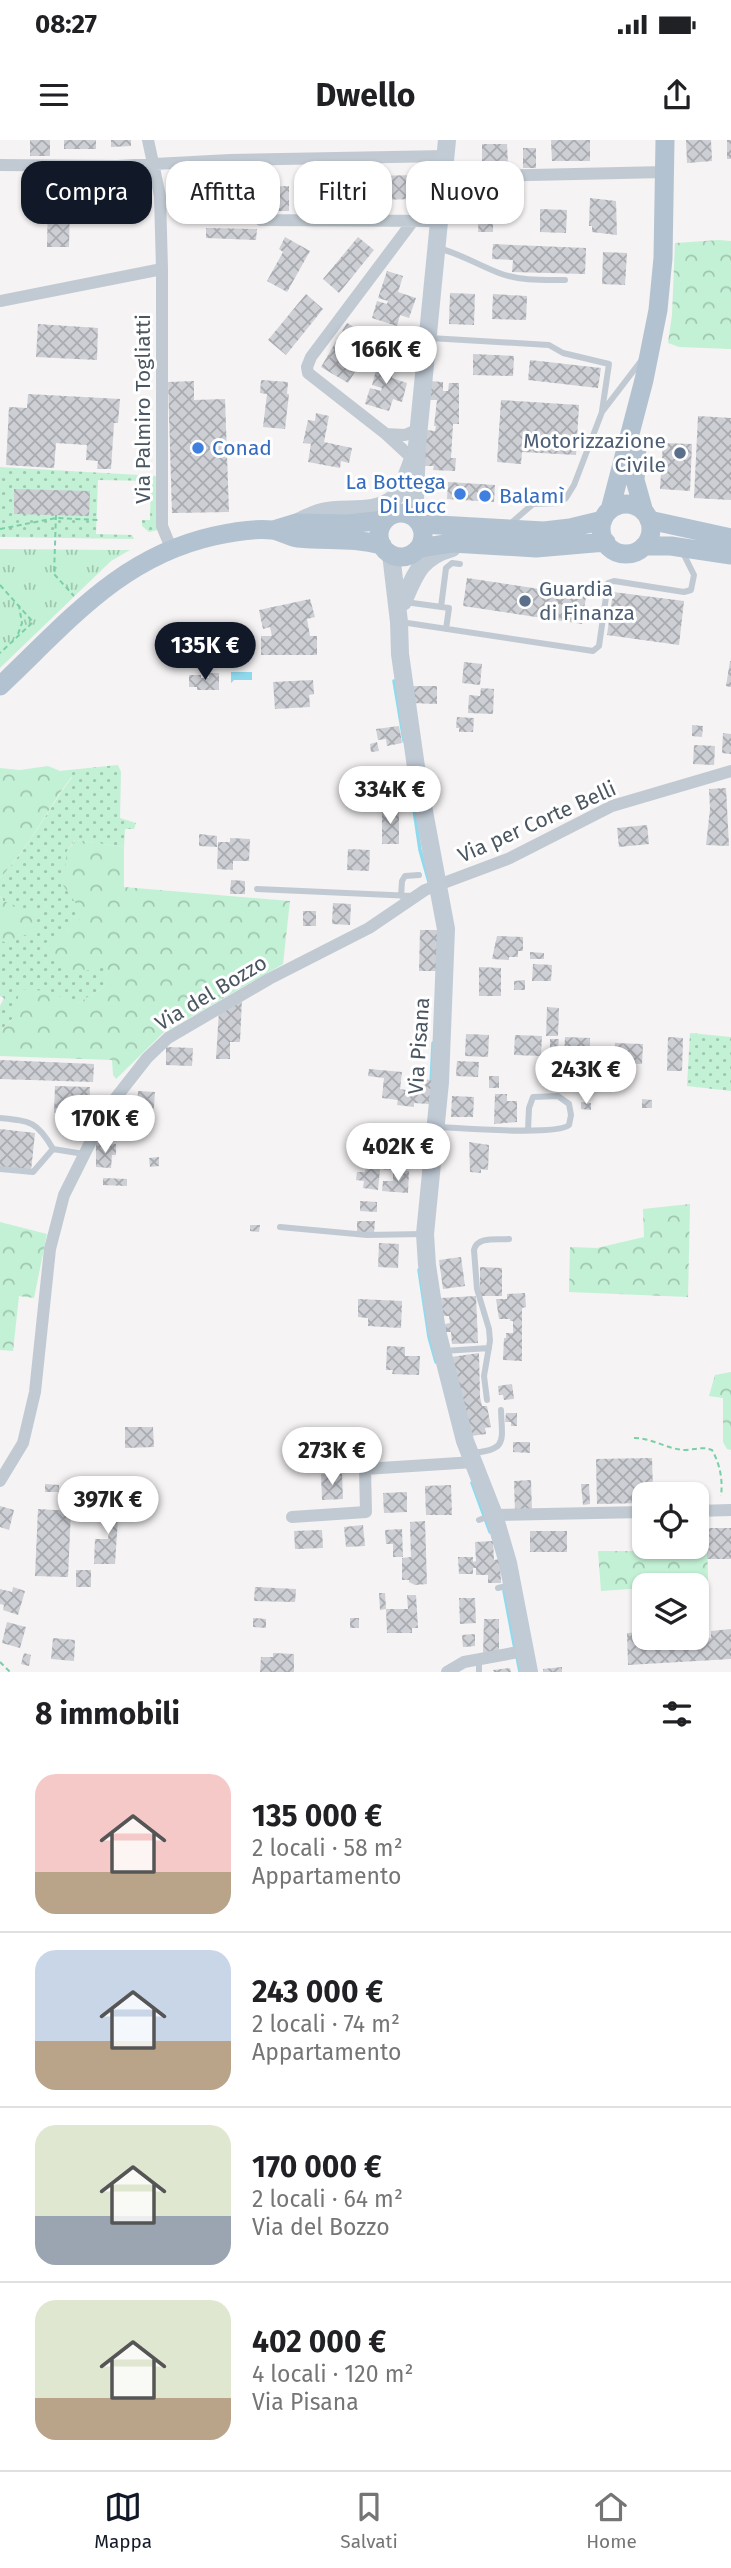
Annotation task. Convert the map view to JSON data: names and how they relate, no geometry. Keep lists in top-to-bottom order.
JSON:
{
  "streets": {
    "main road": ["Via Pisana"],
    "street": ["Via Palmiro Togliatti", "Via per Corte Belli", "Via del Bozzo"]
  },
  "crossings": [
    ["Via per Corte Belli", "Via del Bozzo"],
    ["Via per Corte Belli", "Via Pisana"],
    ["Via del Bozzo", "Via Pisana"]
  ],
  "places": [
    "Conad",
    "Motorizzazione Civile",
    "La Bottega Di Lucc",
    "Balamì",
    "Guardia di Finanza"
  ],
  "page": {
    "status": "08:27",
    "header": "Dwello",
    "chip": [
      "Compra",
      "Affitta",
      "Filtri",
      "Nuovo"
    ],
    "price": [
      "166K €",
      "135K €",
      "334K €",
      "243K €",
      "170K €",
      "402K €",
      "273K €",
      "397K €"
    ],
    "heading": "8 immobili",
    "list": [
      {
        "name": "135 000 €",
        "note": "2 locali · 58 m² · Appartamento"
      },
      {
        "name": "243 000 €",
        "note": "2 locali · 74 m² · Appartamento"
      },
      {
        "name": "170 000 €",
        "note": "2 locali · 64 m² · Via del Bozzo"
      },
      {
        "name": "402 000 €",
        "note": "4 locali · 120 m² · Via Pisana"
      }
    ],
    "tabs": ["Mappa", "Salvati", "Home"]
  }
}
